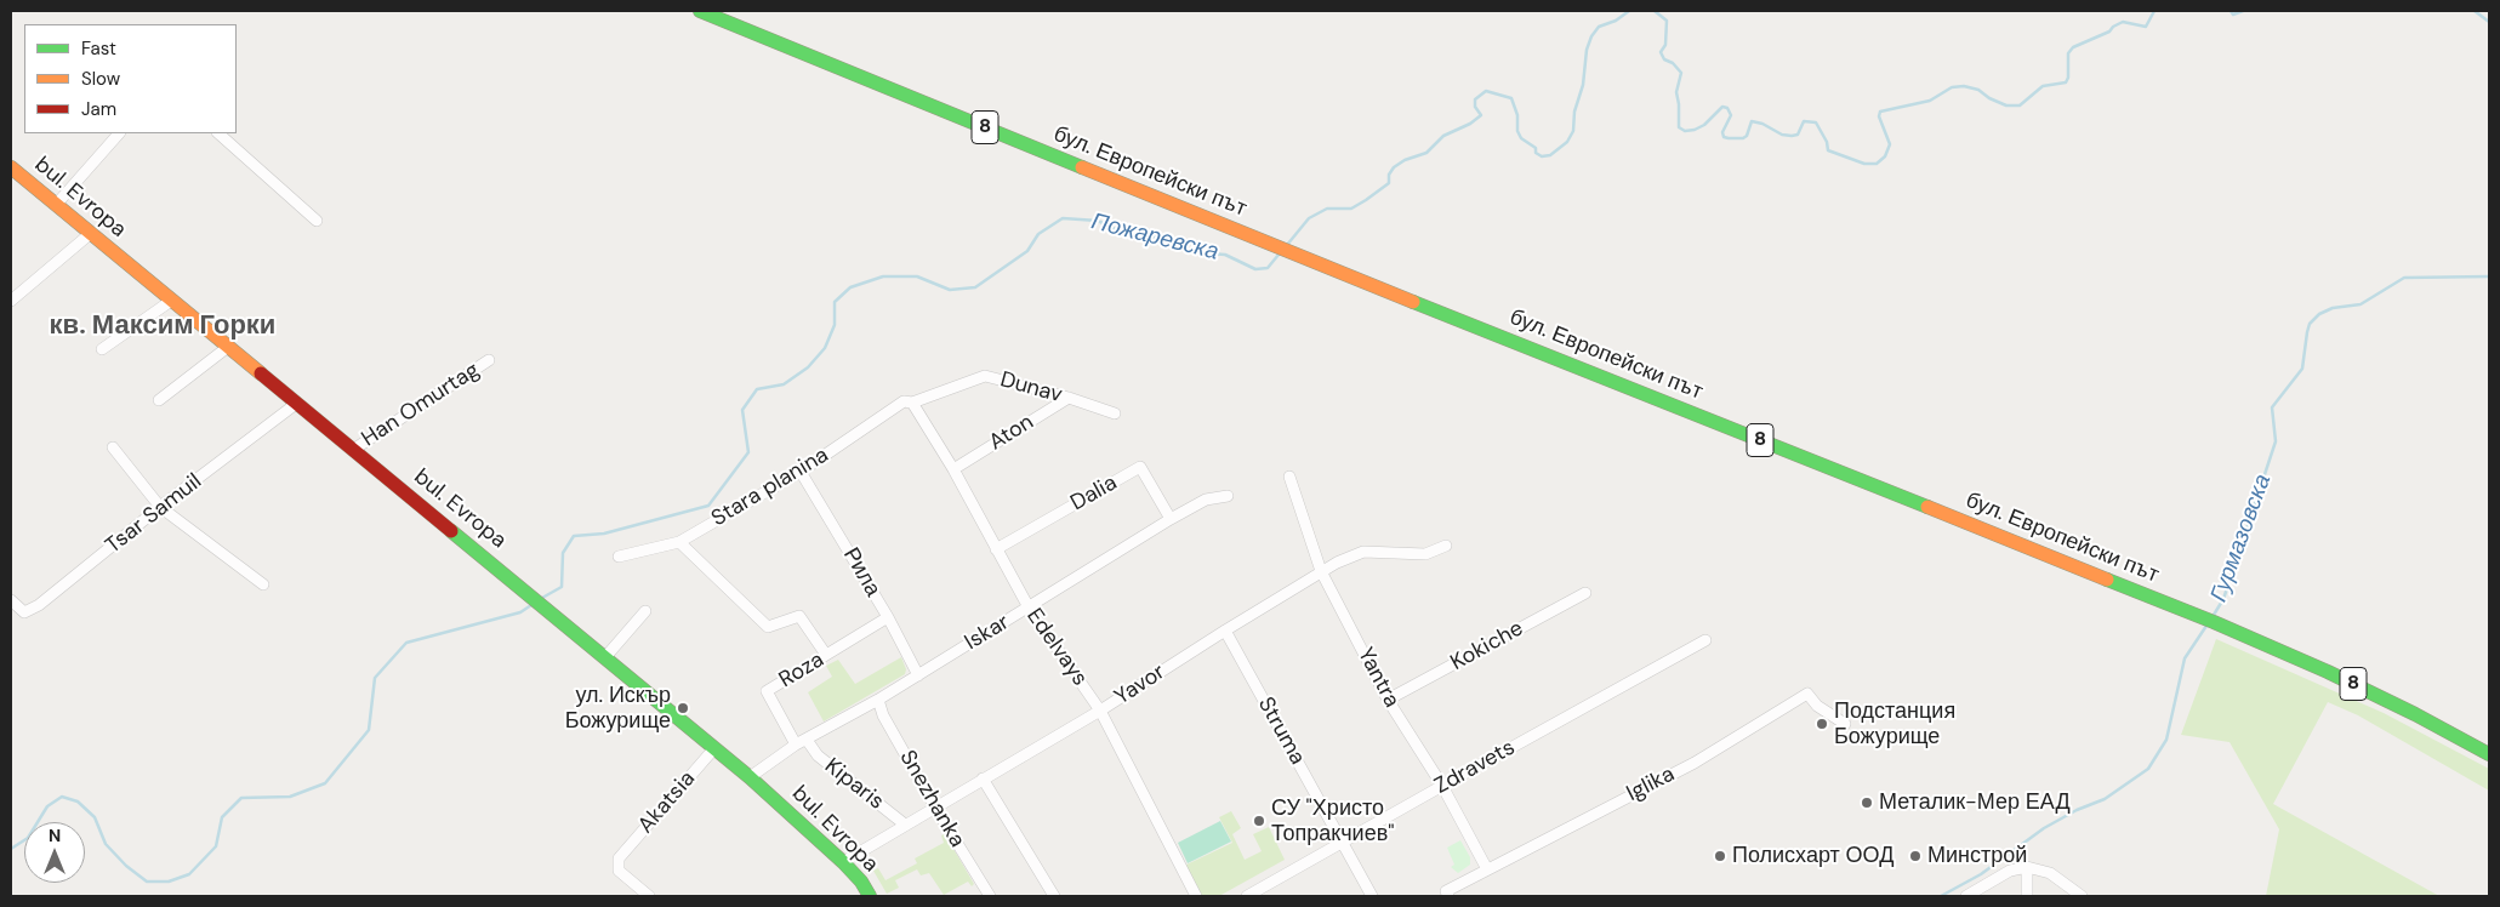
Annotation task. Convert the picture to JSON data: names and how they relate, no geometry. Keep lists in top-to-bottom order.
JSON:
{
  "streets": {
    "main road": ["8", "бул. Европейски път", "bul. Evropa"],
    "street": [
      "Dunav",
      "Han Omurtag",
      "Aton",
      "Stara planina",
      "Dalia",
      "Tsar Samuil",
      "Рила",
      "Iskar",
      "Kokiche",
      "Edelvays",
      "Roza",
      "Yantra",
      "Yavor",
      "Struma",
      "Zdravets",
      "Kiparis",
      "Iglika",
      "Snezhanka",
      "Akatsia"
    ]
  },
  "crossings": [
    ["bul. Evropa", "Han Omurtag"],
    ["bul. Evropa", "Tsar Samuil"],
    ["bul. Evropa", "Iskar"],
    ["bul. Evropa", "Yavor"],
    ["bul. Evropa", "Akatsia"],
    ["Dunav", "Aton"],
    ["Dunav", "Stara planina"],
    ["Dunav", "Edelvays"],
    ["Aton", "Edelvays"],
    ["Stara planina", "Рила"],
    ["Stara planina", "Edelvays"],
    ["Dalia", "Iskar"],
    ["Dalia", "Edelvays"],
    ["Рила", "Iskar"],
    ["Рила", "Roza"],
    ["Iskar", "Edelvays"],
    ["Iskar", "Roza"],
    ["Iskar", "Kiparis"],
    ["Iskar", "Snezhanka"],
    ["Kokiche", "Yantra"],
    ["Edelvays", "Yavor"],
    ["Roza", "Kiparis"],
    ["Yantra", "Yavor"],
    ["Yantra", "Zdravets"],
    ["Yantra", "Iglika"],
    ["Yavor", "Struma"],
    ["Yavor", "Kiparis"],
    ["Yavor", "Snezhanka"],
    ["Struma", "Zdravets"]
  ],
  "districts": ["кв. Максим Горки"],
  "water": ["Пожаревска", "Гурмазовска"],
  "places": [
    "ул. Искър Божурище",
    "Подстанция Божурище",
    "Металик-Мер ЕАД",
    "СУ \"Христо Топракчиев\"",
    "Полисхарт ООД",
    "Минстрой"
  ],
  "legend": ["Fast", "Slow", "Jam"],
  "north": "top"
}
